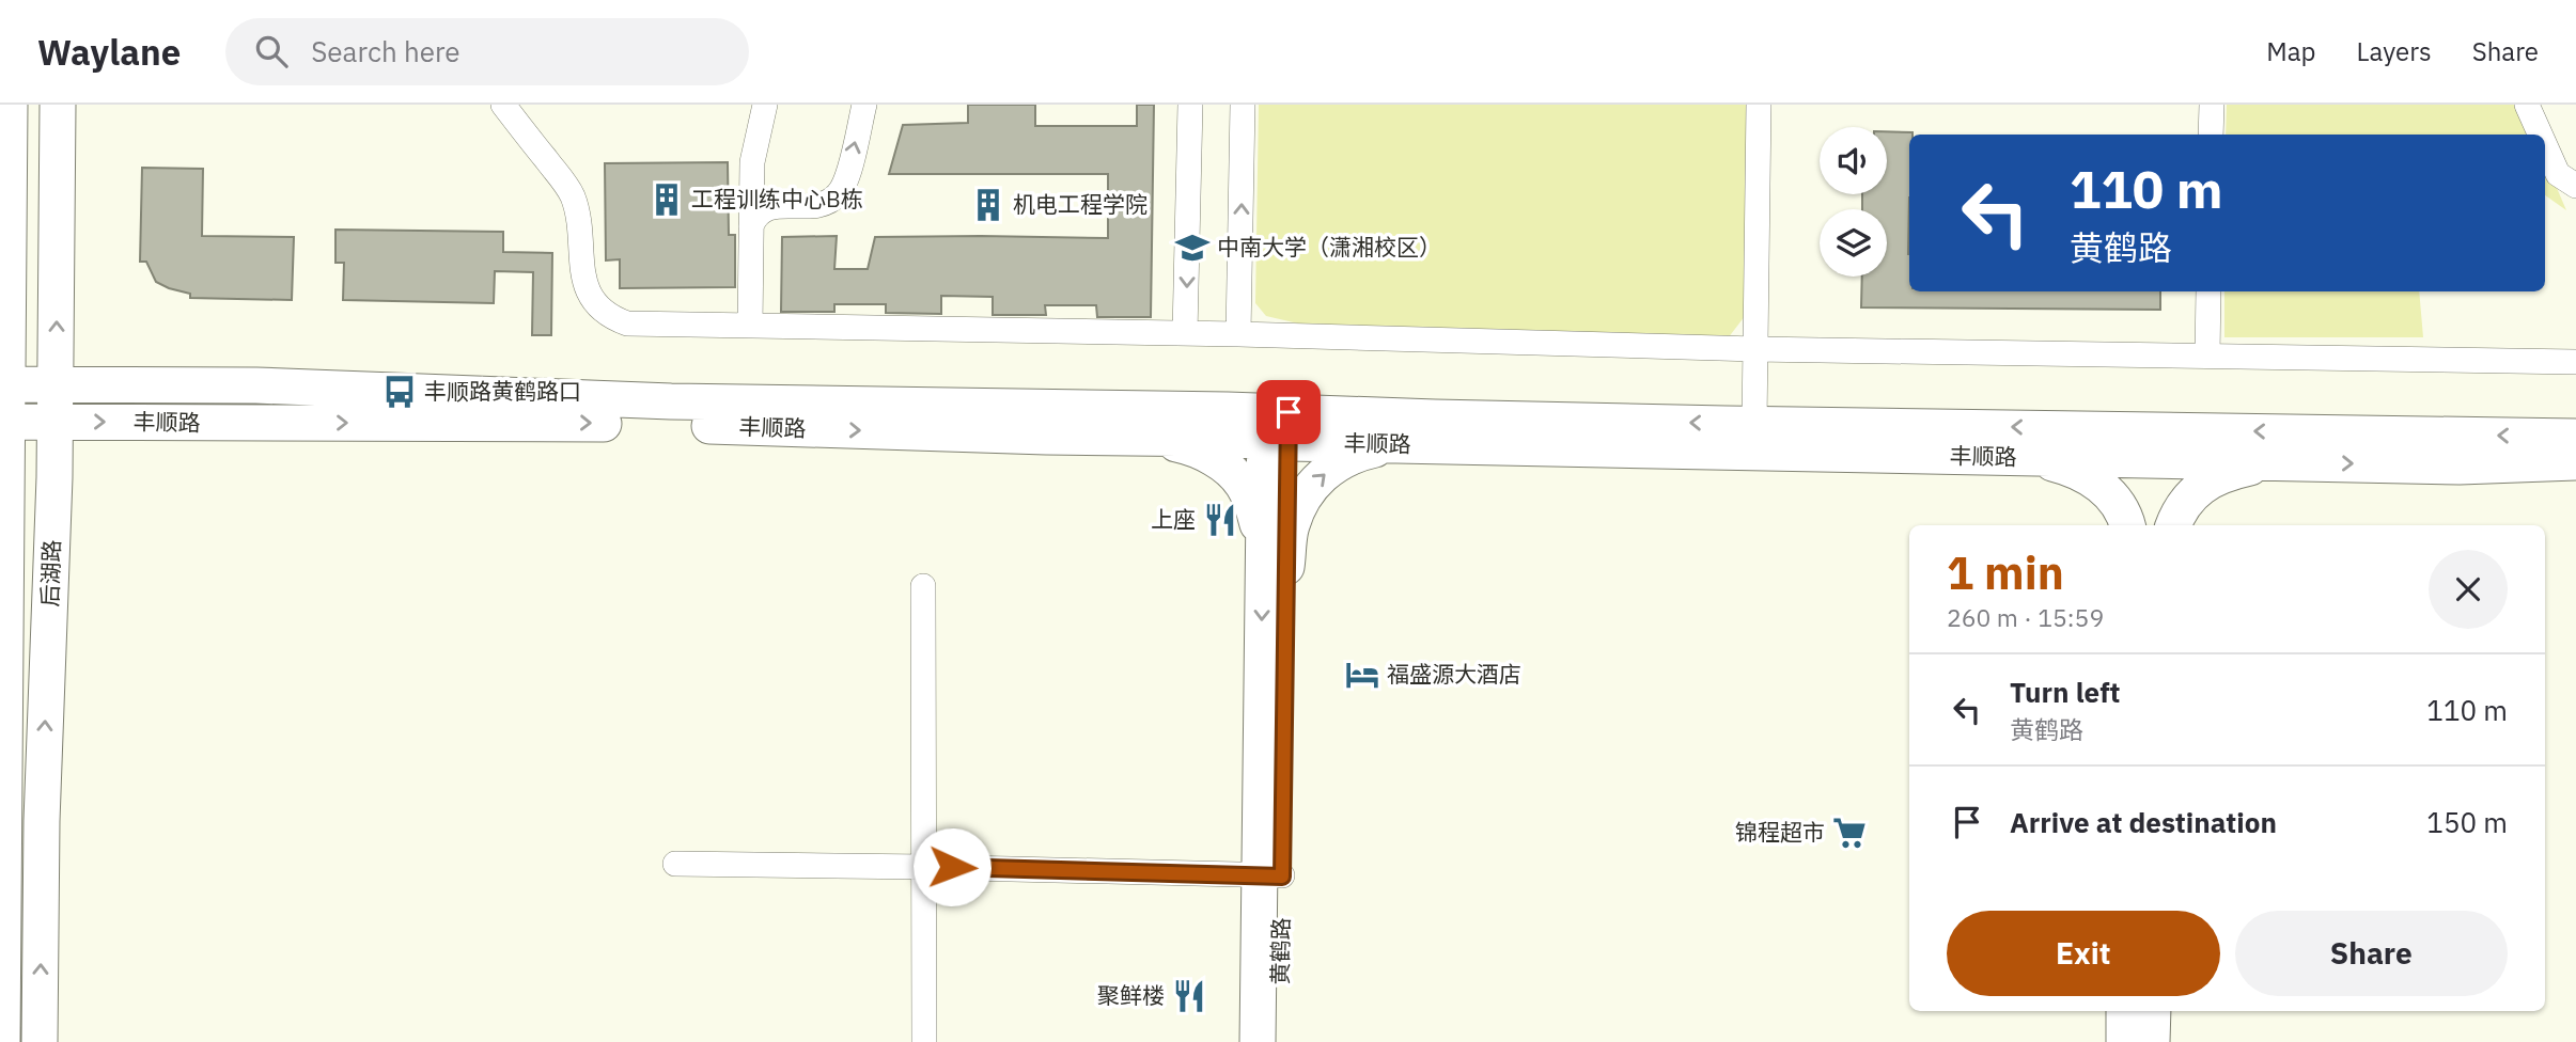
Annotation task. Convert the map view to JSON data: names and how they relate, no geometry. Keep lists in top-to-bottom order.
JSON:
{
  "streets": {
    "main road": ["丰顺路", "后湖路", "黄鹤路"]
  },
  "crossings": [
    ["丰顺路", "后湖路"],
    ["丰顺路", "黄鹤路"]
  ],
  "places": {
    "building": ["工程训练中心B栋", "机电工程学院"],
    "school or university": ["中南大学（潇湘校区）"],
    "bus stop": ["丰顺路黄鹤路口"],
    "restaurant": ["上座", "聚鲜楼"],
    "hotel": ["福盛源大酒店"],
    "supermarket": ["锦程超市"]
  },
  "page": {
    "header": "Waylane",
    "search": "Search here",
    "nav": ["Map", "Layers", "Share"],
    "turn": ["110 m", "黄鹤路"],
    "heading": ["1 min", "260 m · 15:59"],
    "list": [
      {
        "name": "Turn left",
        "note": "黄鹤路",
        "value": "110 m"
      },
      {
        "name": "Arrive at destination",
        "value": "150 m"
      }
    ],
    "buttons": ["Exit", "Share"]
  }
}
